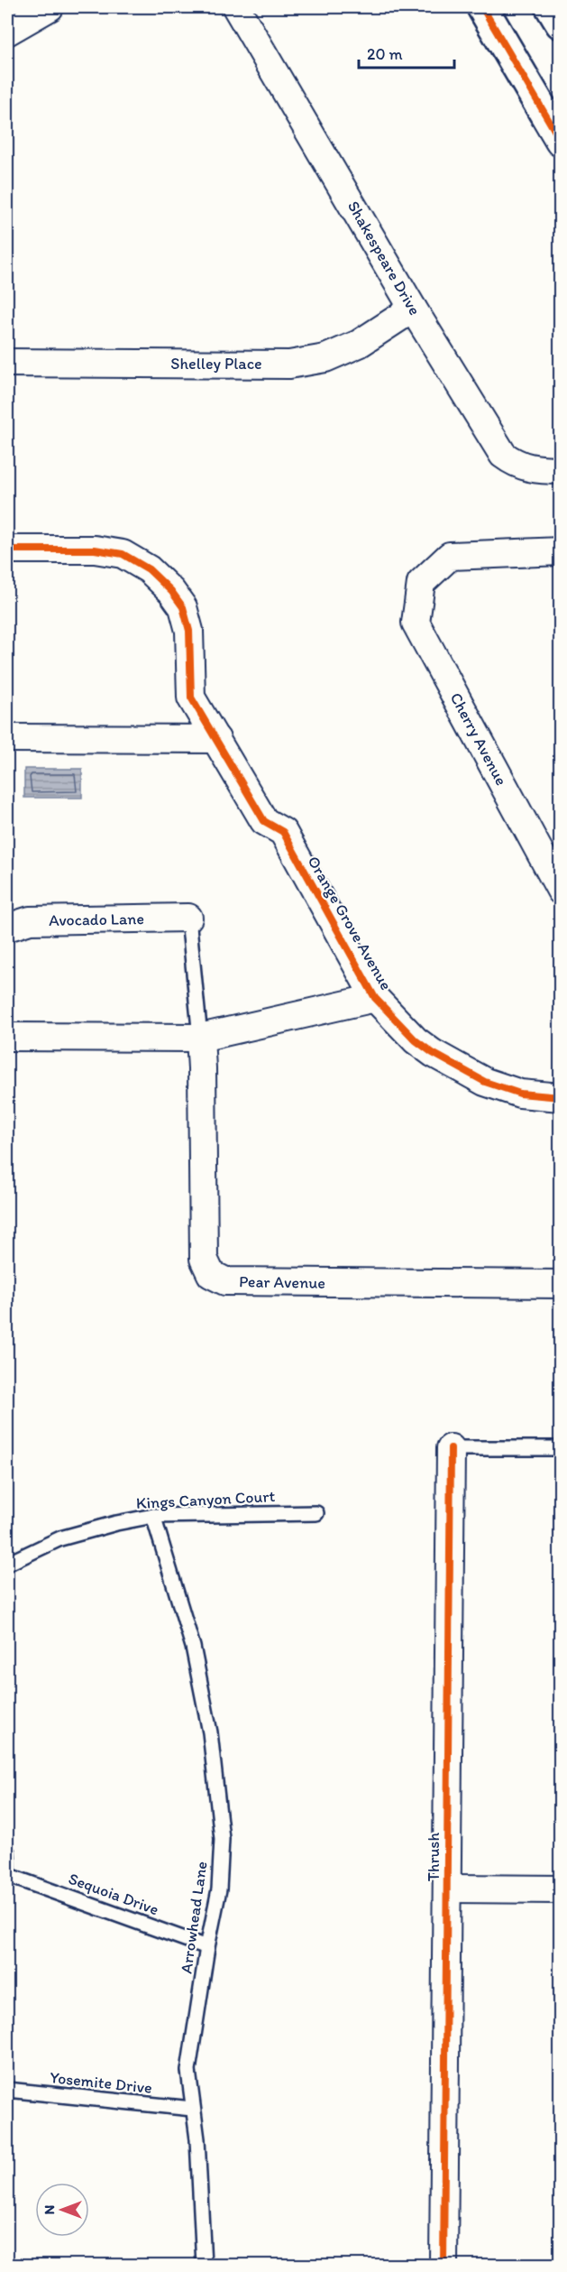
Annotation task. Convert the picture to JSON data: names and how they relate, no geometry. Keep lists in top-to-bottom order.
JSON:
{
  "streets": {
    "street": [
      "Shakespeare Drive",
      "Shelley Place",
      "Cherry Avenue",
      "Avocado Lane",
      "Orange Grove Avenue",
      "Pear Avenue",
      "Thrush"
    ],
    "lane": [
      "Kings Canyon Court",
      "Sequoia Drive",
      "Arrowhead Lane",
      "Yosemite Drive"
    ]
  },
  "crossings": [
    ["Shakespeare Drive", "Shelley Place"],
    ["Kings Canyon Court", "Arrowhead Lane"],
    ["Sequoia Drive", "Arrowhead Lane"],
    ["Arrowhead Lane", "Yosemite Drive"]
  ],
  "scale_bar": "20 m",
  "north": "left"
}
